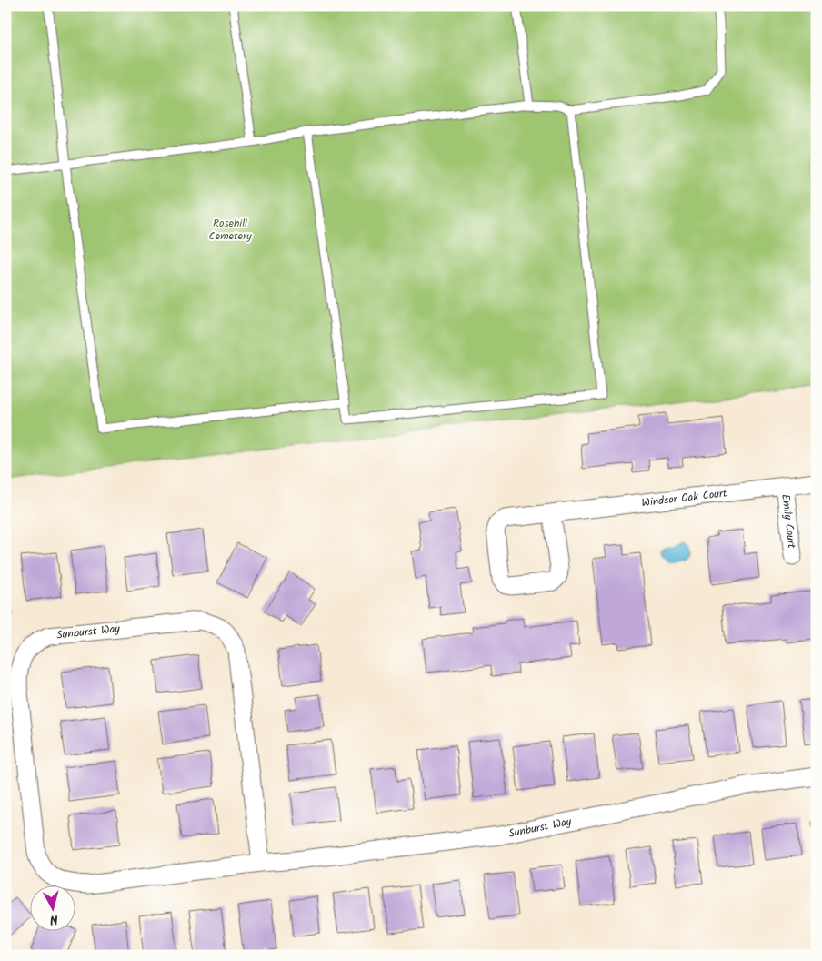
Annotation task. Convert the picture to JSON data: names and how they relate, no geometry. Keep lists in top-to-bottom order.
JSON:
{
  "streets": {
    "street": ["Windsor Oak Court", "Emily Court", "Sunburst Way"]
  },
  "crossings": [
    ["Windsor Oak Court", "Emily Court"]
  ],
  "parks": ["Rosehill Cemetery"],
  "north": "bottom"
}
